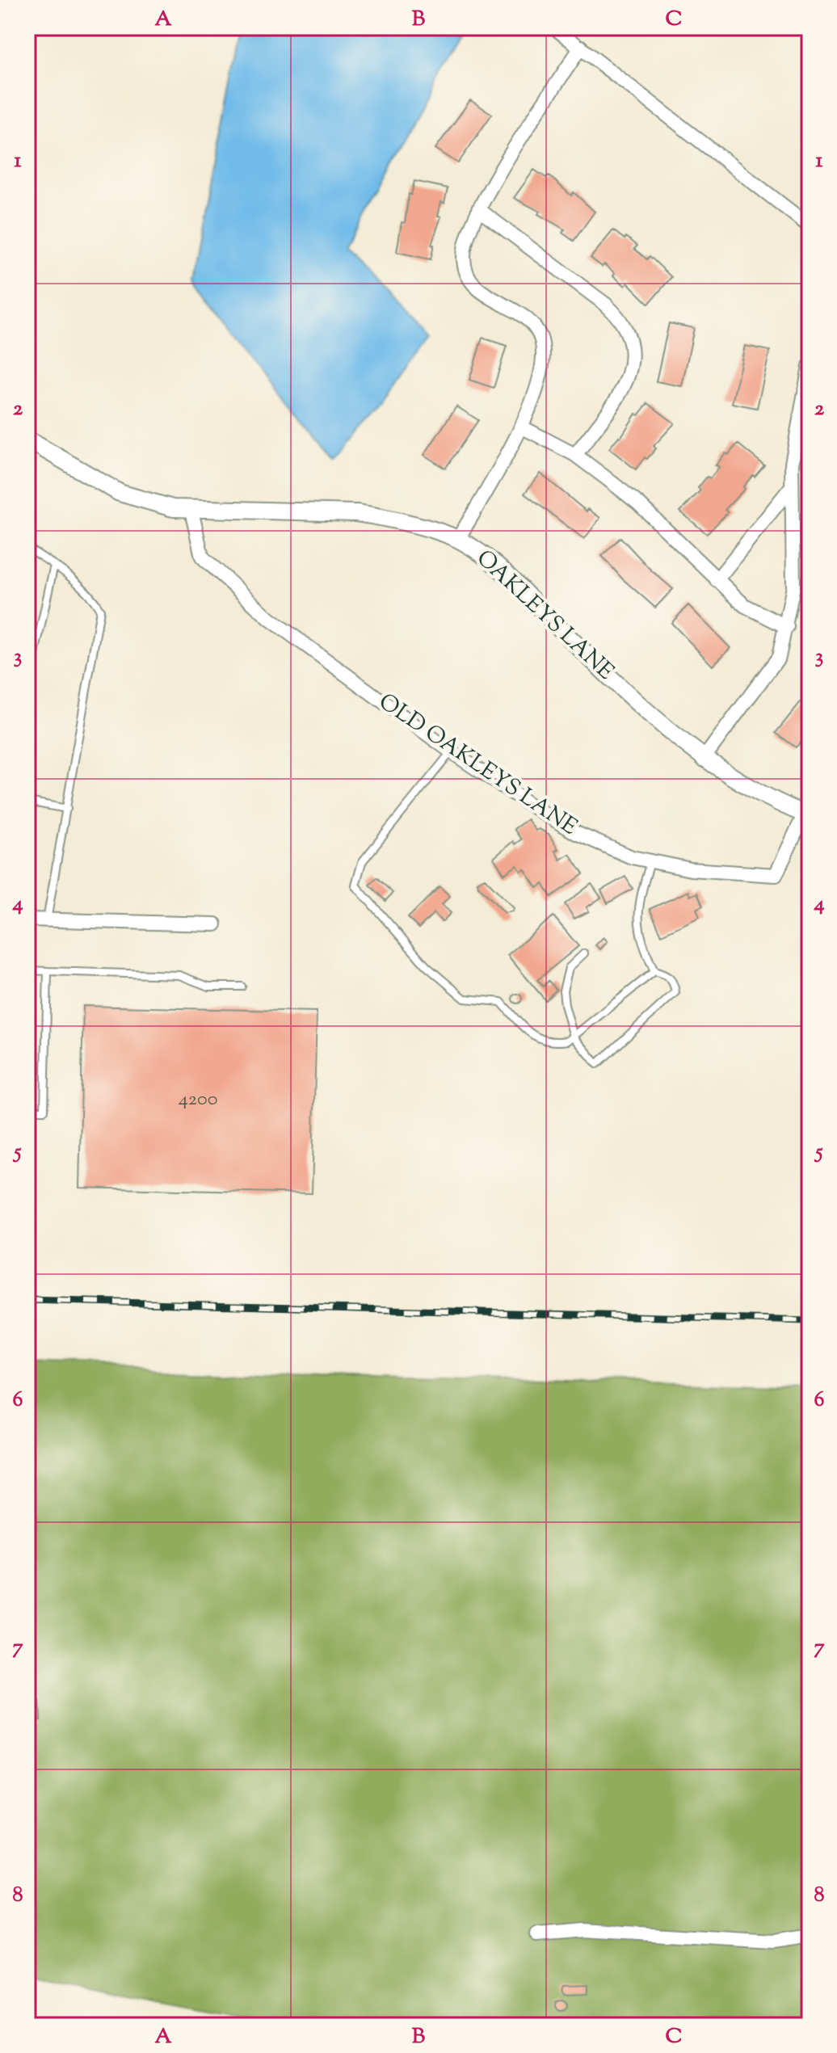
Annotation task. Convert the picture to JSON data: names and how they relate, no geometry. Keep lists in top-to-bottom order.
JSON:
{
  "streets": {
    "street": ["OAKLEYS LANE", "OLD OAKLEYS LANE"]
  },
  "crossings": [
    ["OAKLEYS LANE", "OLD OAKLEYS LANE"]
  ],
  "house_numbers": ["4200"],
  "grid": {
    "columns": ["A", "B", "C"],
    "rows": [
      "1",
      "2",
      "3",
      "4",
      "5",
      "6",
      "7",
      "8"
    ]
  }
}
